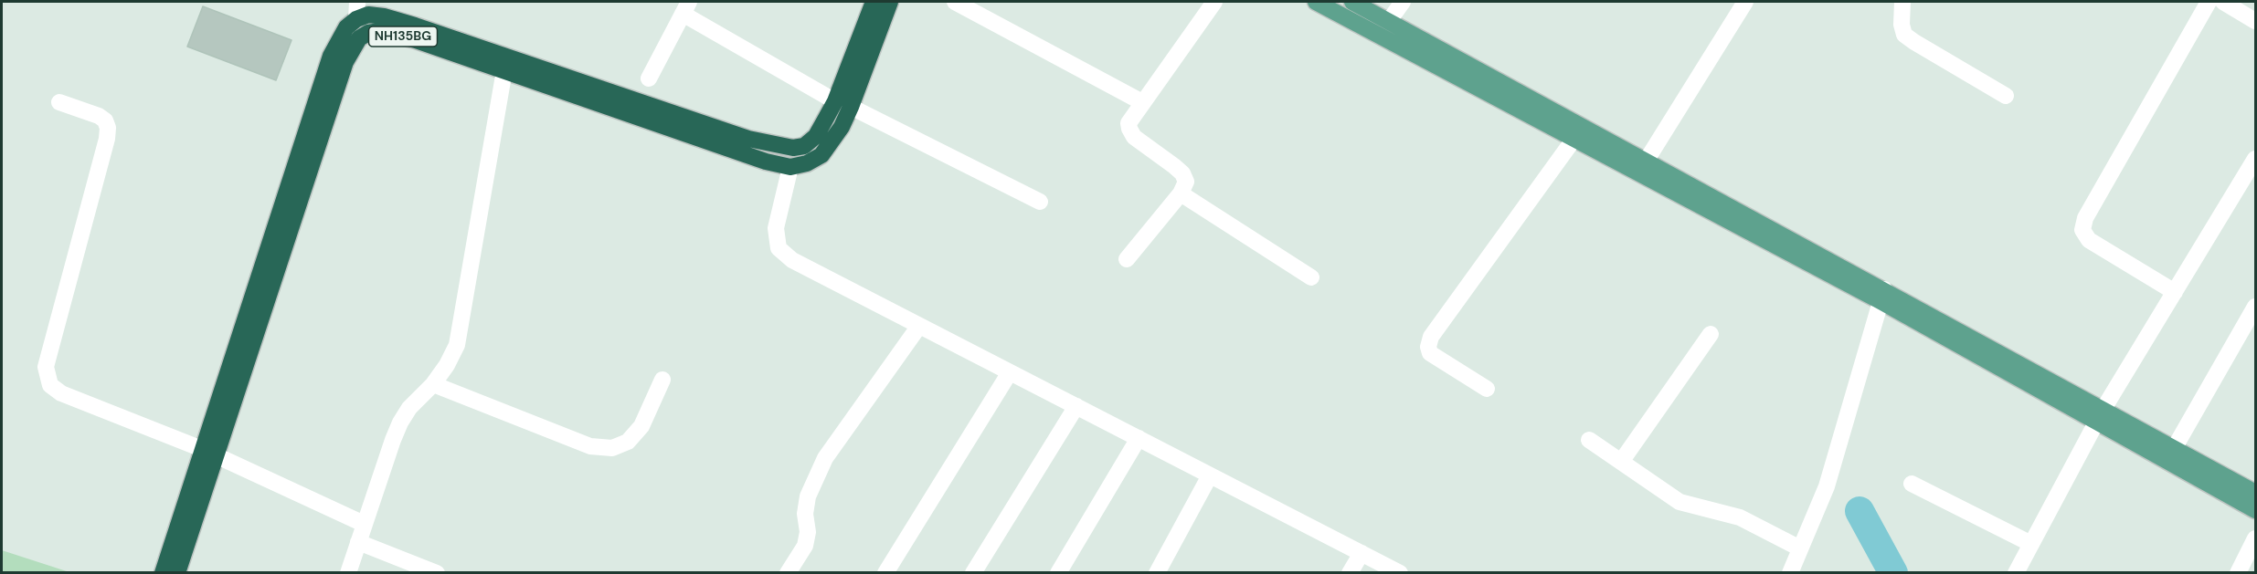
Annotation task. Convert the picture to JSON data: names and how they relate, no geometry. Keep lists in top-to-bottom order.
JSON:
{
  "streets": {
    "highway": ["NH135BG"]
  }
}
